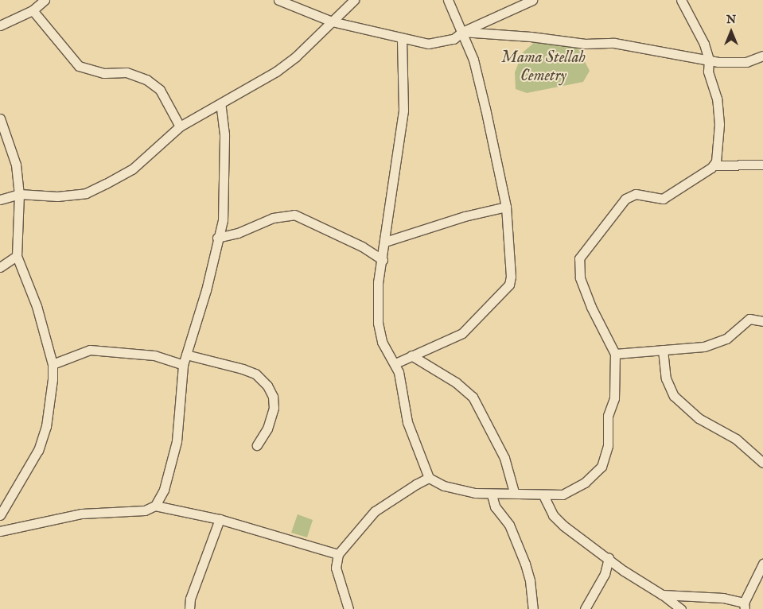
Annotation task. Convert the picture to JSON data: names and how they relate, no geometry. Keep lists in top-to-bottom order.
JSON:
{
  "parks": ["Mama Stellah Cemetry"],
  "north": "top"
}
